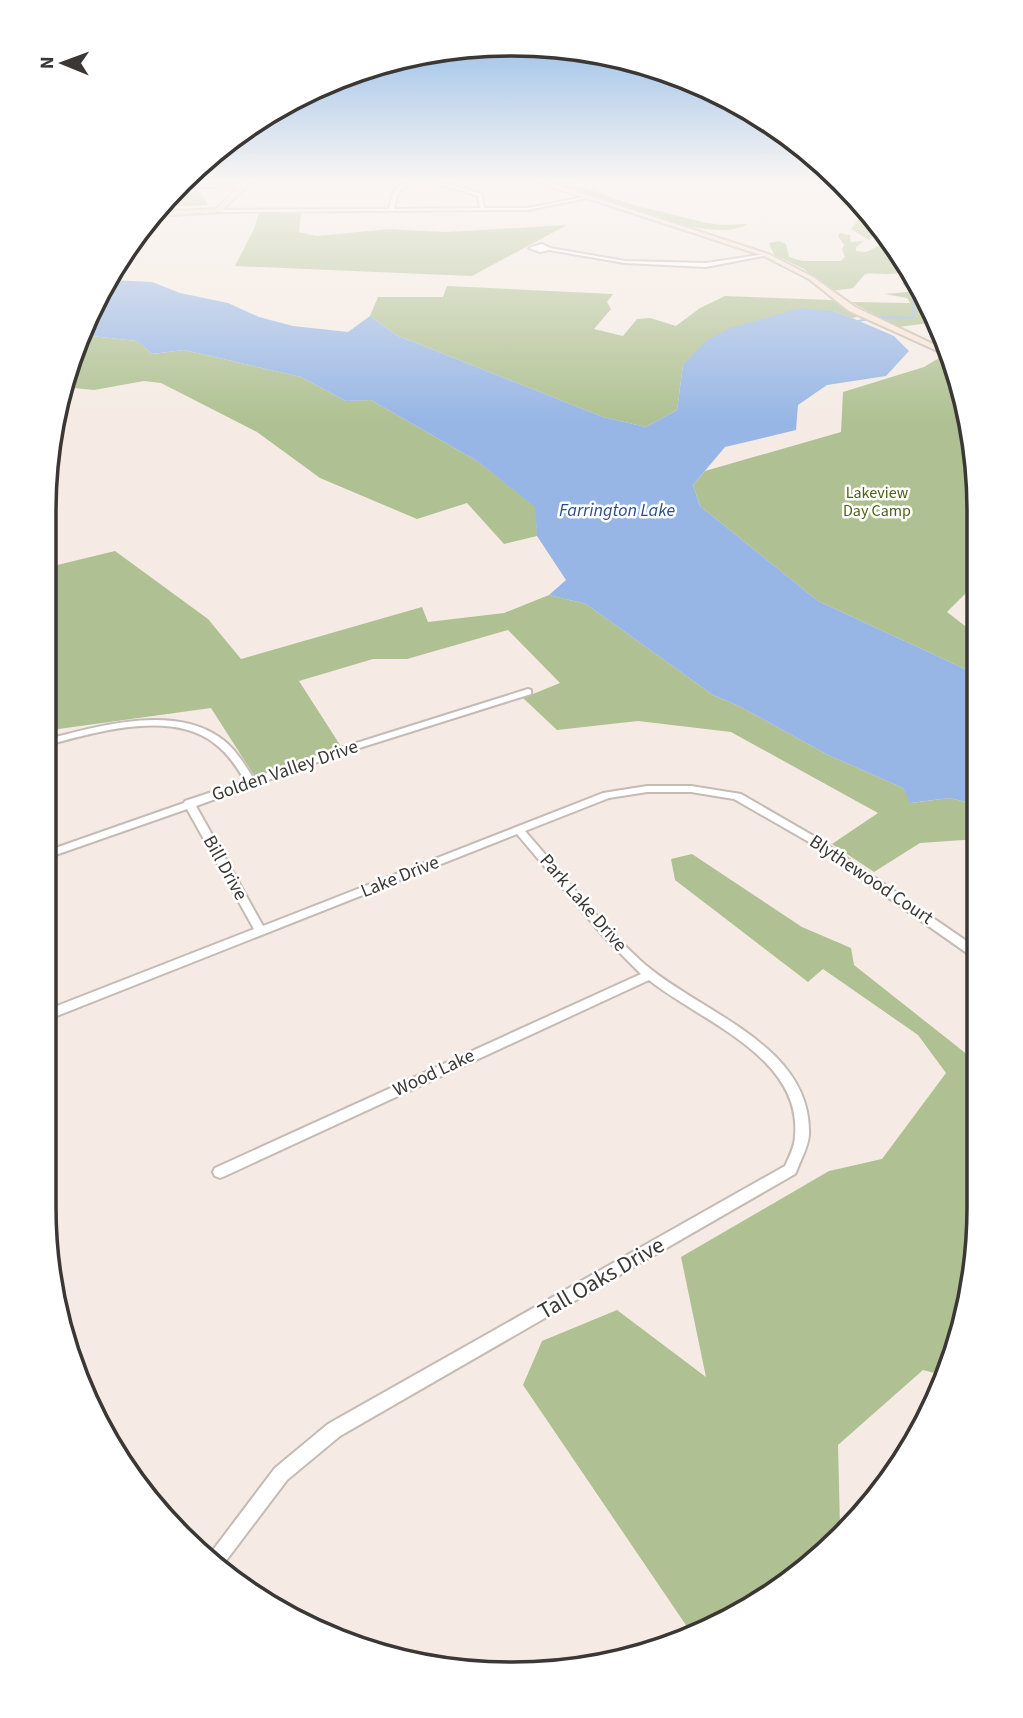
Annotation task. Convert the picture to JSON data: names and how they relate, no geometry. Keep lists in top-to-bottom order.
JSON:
{
  "streets": {
    "street": [
      "Golden Valley Drive",
      "Bill Drive",
      "Lake Drive",
      "Blythewood Court",
      "Park Lake Drive",
      "Wood Lake",
      "Tall Oaks Drive"
    ]
  },
  "crossings": [
    ["Golden Valley Drive", "Bill Drive"],
    ["Bill Drive", "Lake Drive"],
    ["Lake Drive", "Blythewood Court"],
    ["Lake Drive", "Park Lake Drive"],
    ["Park Lake Drive", "Wood Lake"],
    ["Park Lake Drive", "Tall Oaks Drive"],
    ["Wood Lake", "Tall Oaks Drive"]
  ],
  "water": ["Farrington Lake"],
  "parks": ["Lakeview Day Camp"],
  "north": "left"
}
